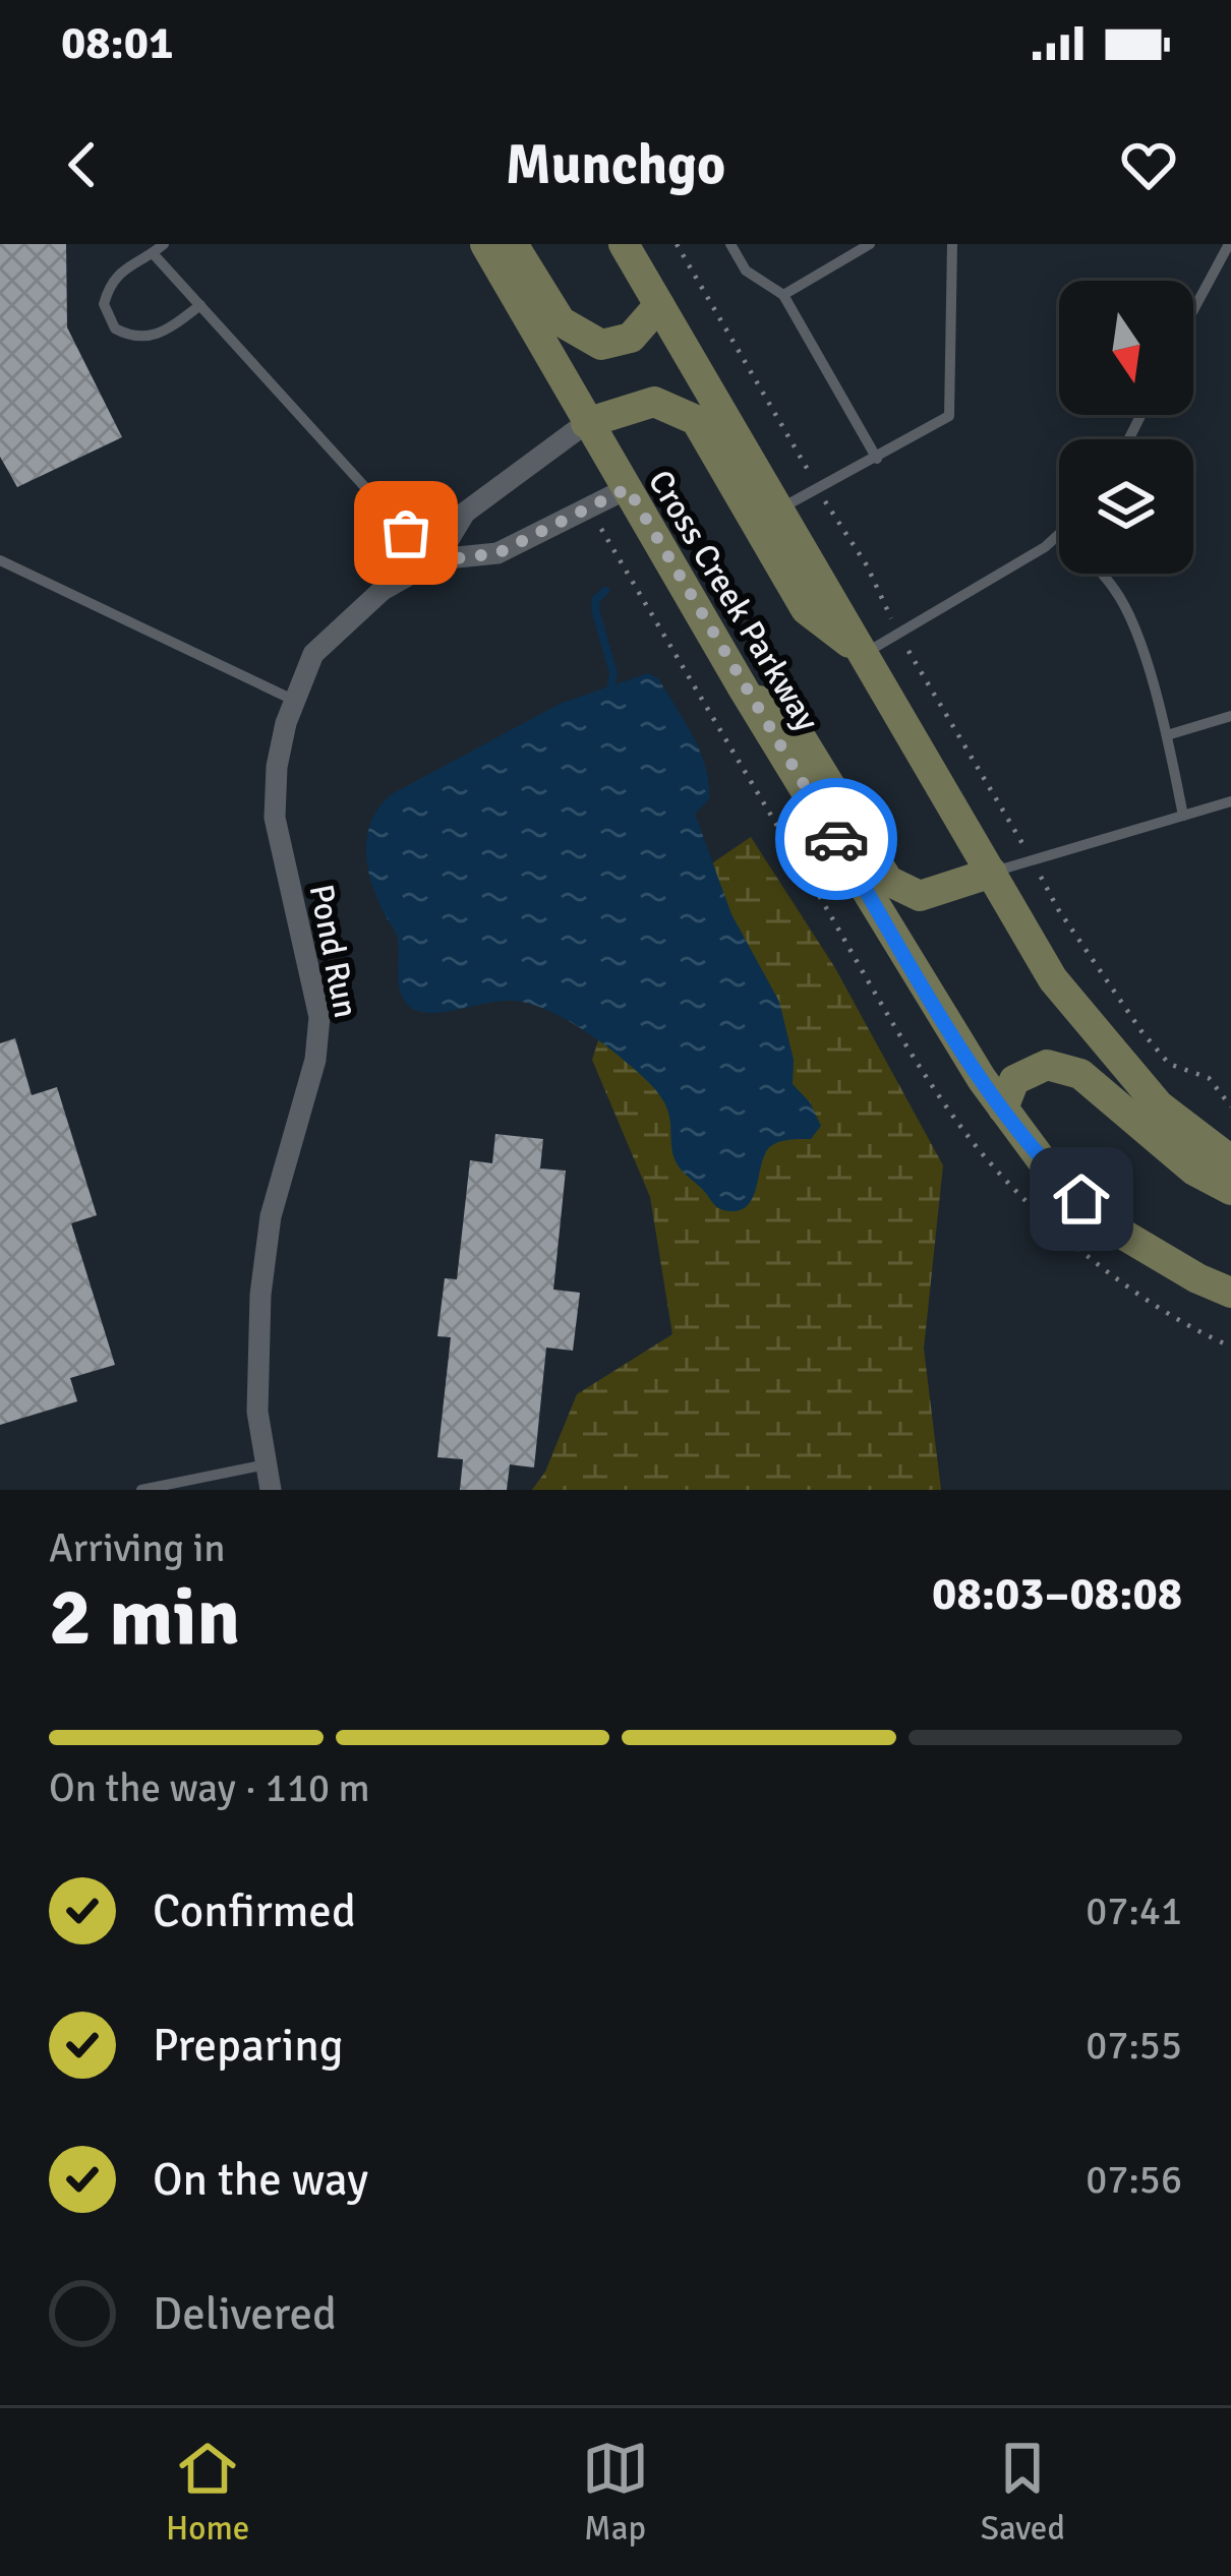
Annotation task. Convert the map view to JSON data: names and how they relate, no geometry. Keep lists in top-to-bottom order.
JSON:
{
  "streets": {
    "street": ["Cross Creek Parkway", "Pond Run"]
  },
  "crossings": [
    ["Cross Creek Parkway", "Pond Run"]
  ],
  "north": "bottom",
  "page": {
    "status": "08:01",
    "header": "Munchgo",
    "heading": ["2 min", "Arriving in", "08:03–08:08"],
    "bar": "On the way · 110 m",
    "list": [
      ["Confirmed", "07:41"],
      ["Preparing", "07:55"],
      ["On the way", "07:56"],
      "Delivered"
    ],
    "tabs": ["Home", "Map", "Saved"]
  }
}
